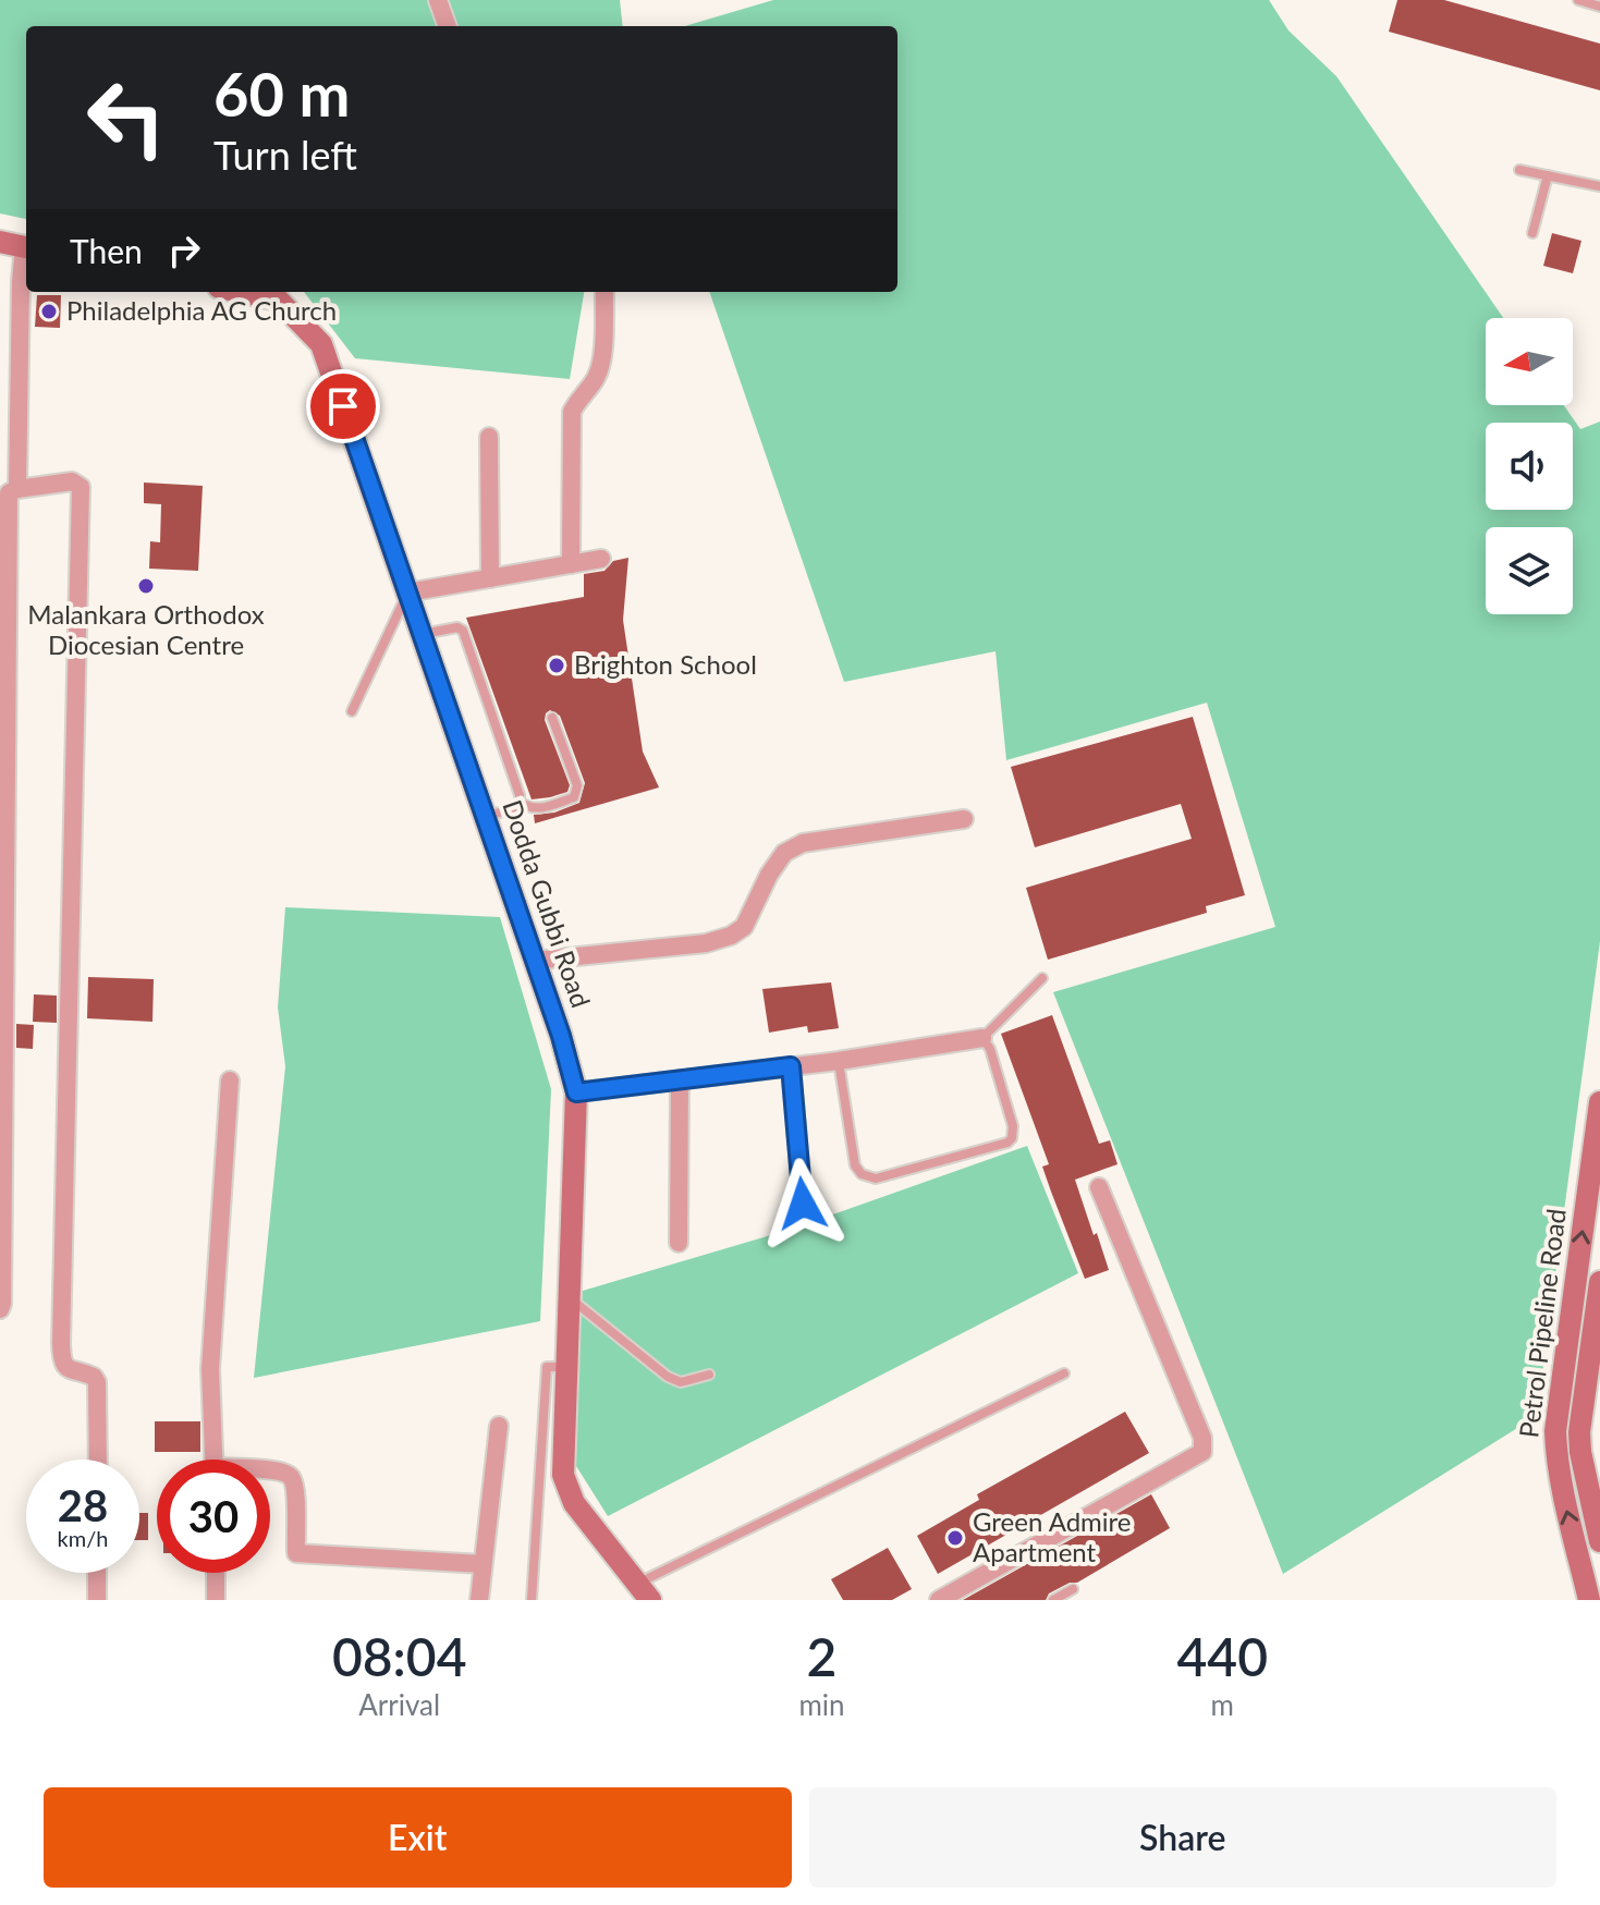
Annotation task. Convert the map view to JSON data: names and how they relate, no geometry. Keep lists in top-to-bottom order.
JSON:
{
  "streets": {
    "street": ["Dodda Gubbi Road", "Petrol Pipeline Road"]
  },
  "places": [
    "Philadelphia AG Church",
    "Malankara Orthodox Diocesian Centre",
    "Brighton School",
    "Green Admire Apartment"
  ],
  "north": "left",
  "page": {
    "turn": ["60 m", "Turn left"],
    "then": "Then",
    "speed": "28 km/h",
    "limit": "30",
    "eta": [
      "08:04",
      "Arrival",
      "2",
      "min",
      "440",
      "m"
    ],
    "buttons": ["Exit", "Share"]
  }
}
